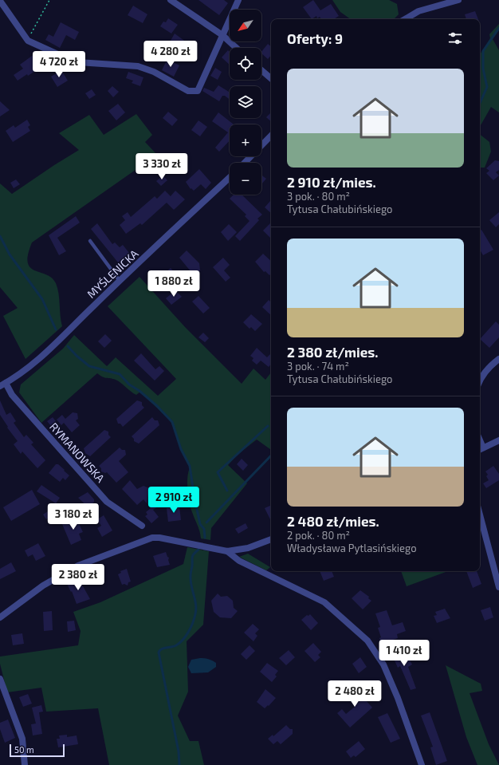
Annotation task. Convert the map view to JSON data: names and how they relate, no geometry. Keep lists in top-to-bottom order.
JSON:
{
  "streets": {
    "street": ["MYŚLENICKA", "RYMANOWSKA"]
  },
  "crossings": [
    ["MYŚLENICKA", "RYMANOWSKA"]
  ],
  "scale_bar": "50 m",
  "north": "bottom left",
  "page": {
    "map_buttons": ["+", "−"],
    "heading": "Oferty: 9",
    "price": [
      "4 280 zł",
      "4 720 zł",
      "3 330 zł",
      "1 880 zł",
      "2 910 zł",
      "3 180 zł",
      "2 380 zł",
      "1 410 zł",
      "2 480 zł"
    ],
    "list": [
      {
        "name": "2 910 zł/mies.",
        "note": "3 pok. · 80 m² · Tytusa Chałubińskiego"
      },
      {
        "name": "2 380 zł/mies.",
        "note": "3 pok. · 74 m² · Tytusa Chałubińskiego"
      },
      {
        "name": "2 480 zł/mies.",
        "note": "2 pok. · 80 m² · Władysława Pytlasińskiego"
      }
    ],
    "scale": "50 m"
  }
}
